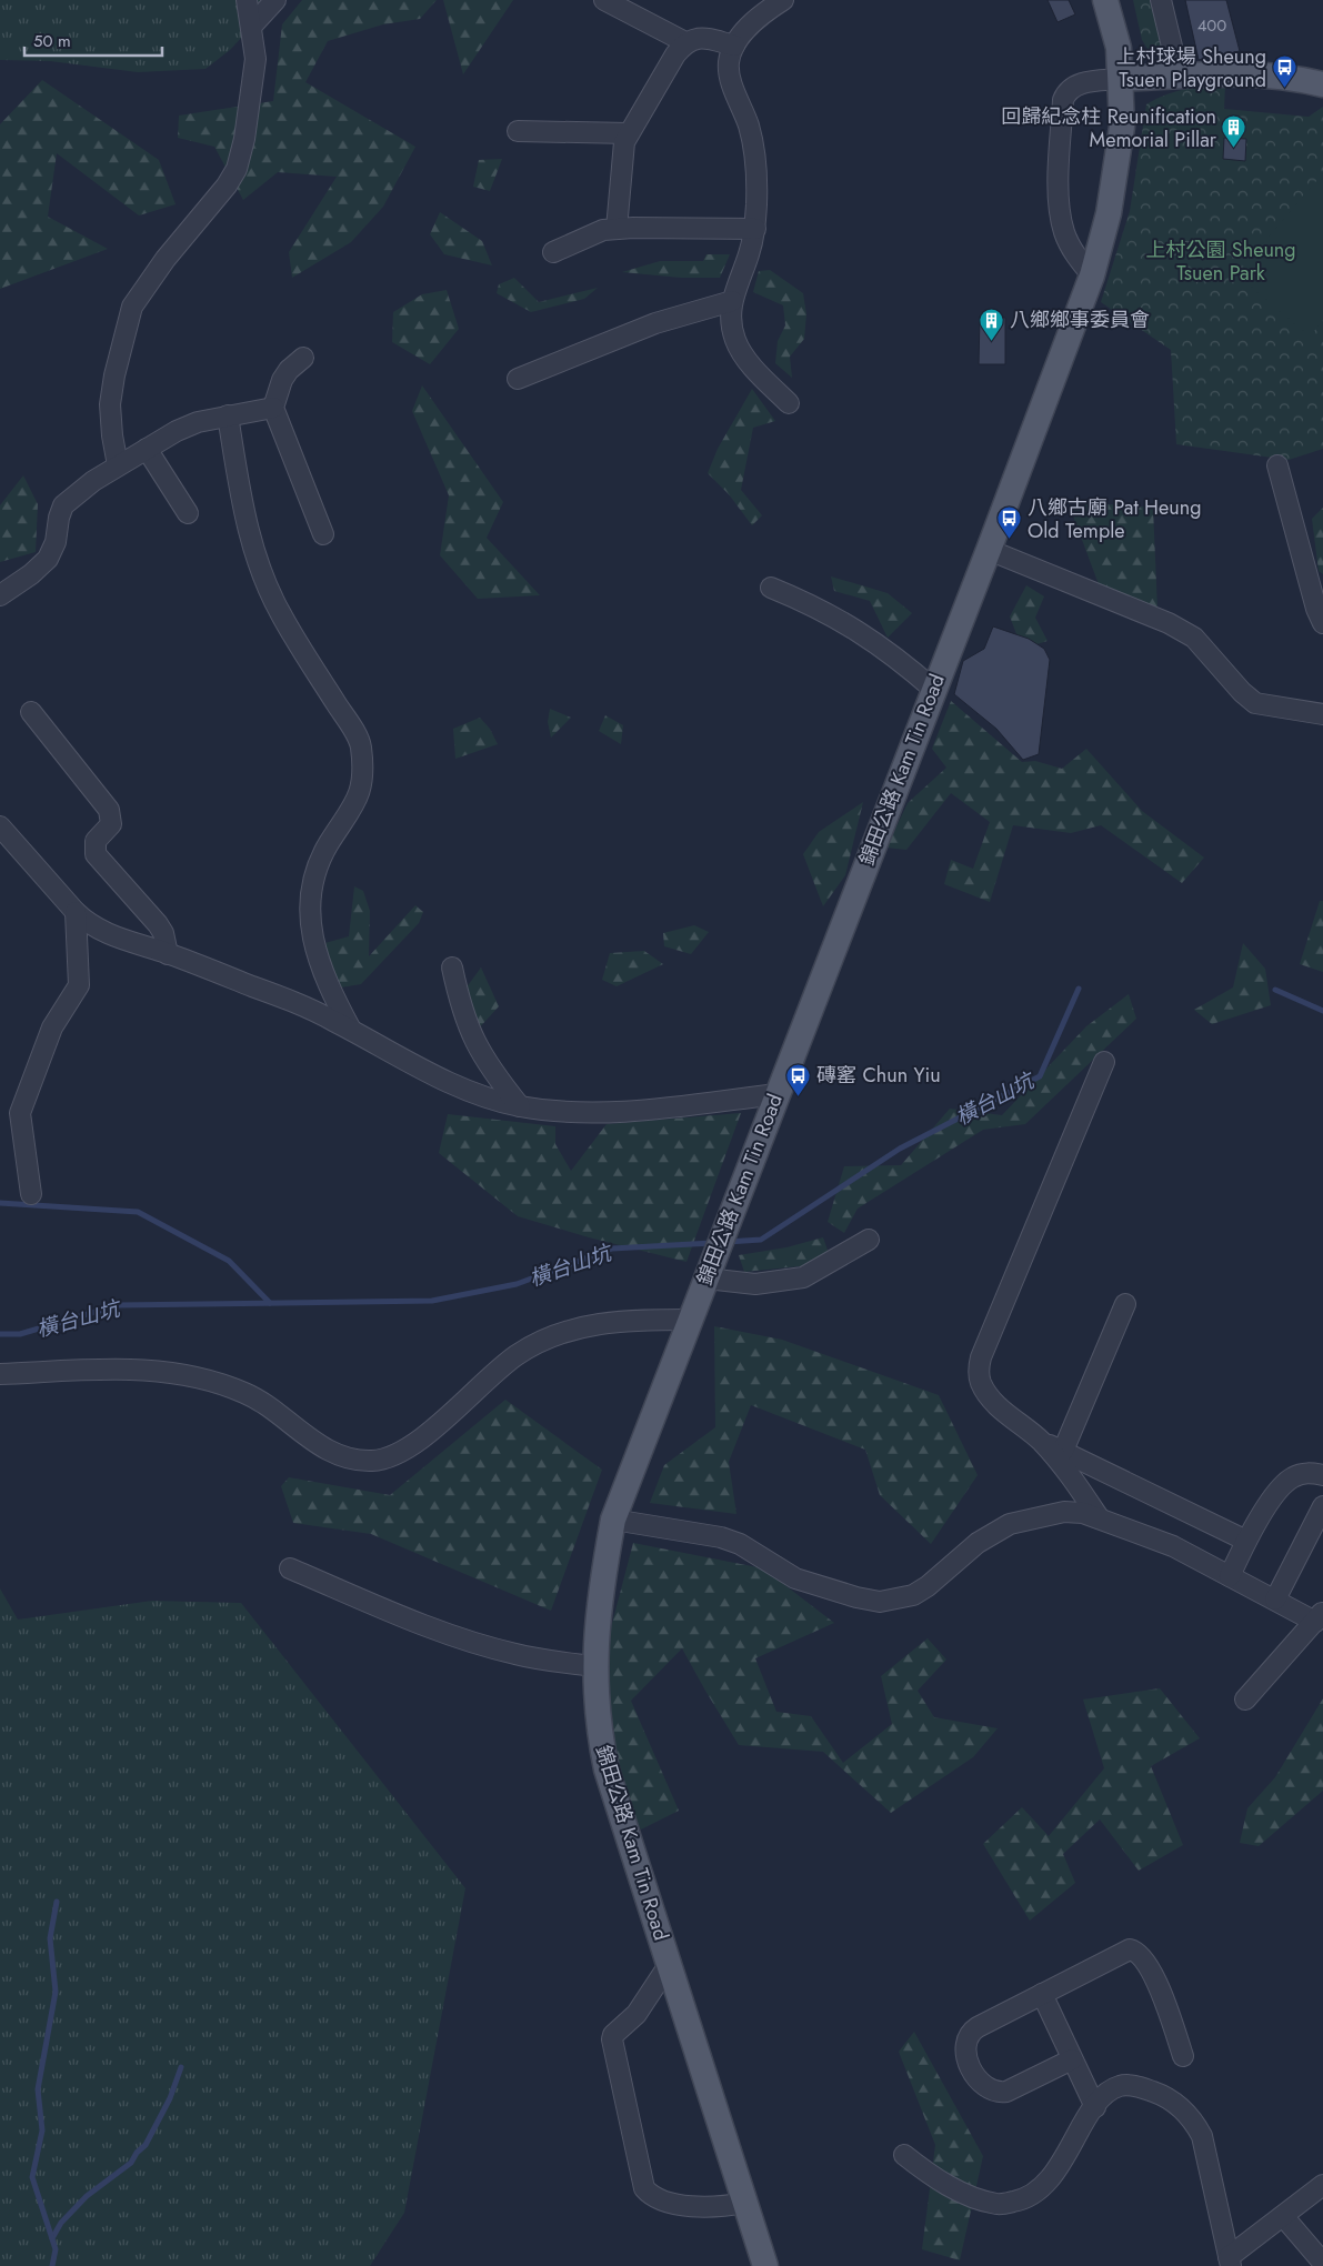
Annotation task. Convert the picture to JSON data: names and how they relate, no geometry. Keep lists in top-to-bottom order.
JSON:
{
  "streets": {
    "main road": ["錦田公路 Kam Tin Road"]
  },
  "water": ["橫台山坑"],
  "parks": ["上村公園 Sheung Tsuen Park"],
  "places": {
    "bus stop": ["上村球場 Sheung Tsuen Playground", "八鄉古廟 Pat Heung Old Temple", "磚窰 Chun Yiu"],
    "building": ["回歸紀念柱 Reunification Memorial Pillar", "八鄉鄉事委員會"]
  },
  "house_numbers": ["400"],
  "scale_bar": "50 m"
}
